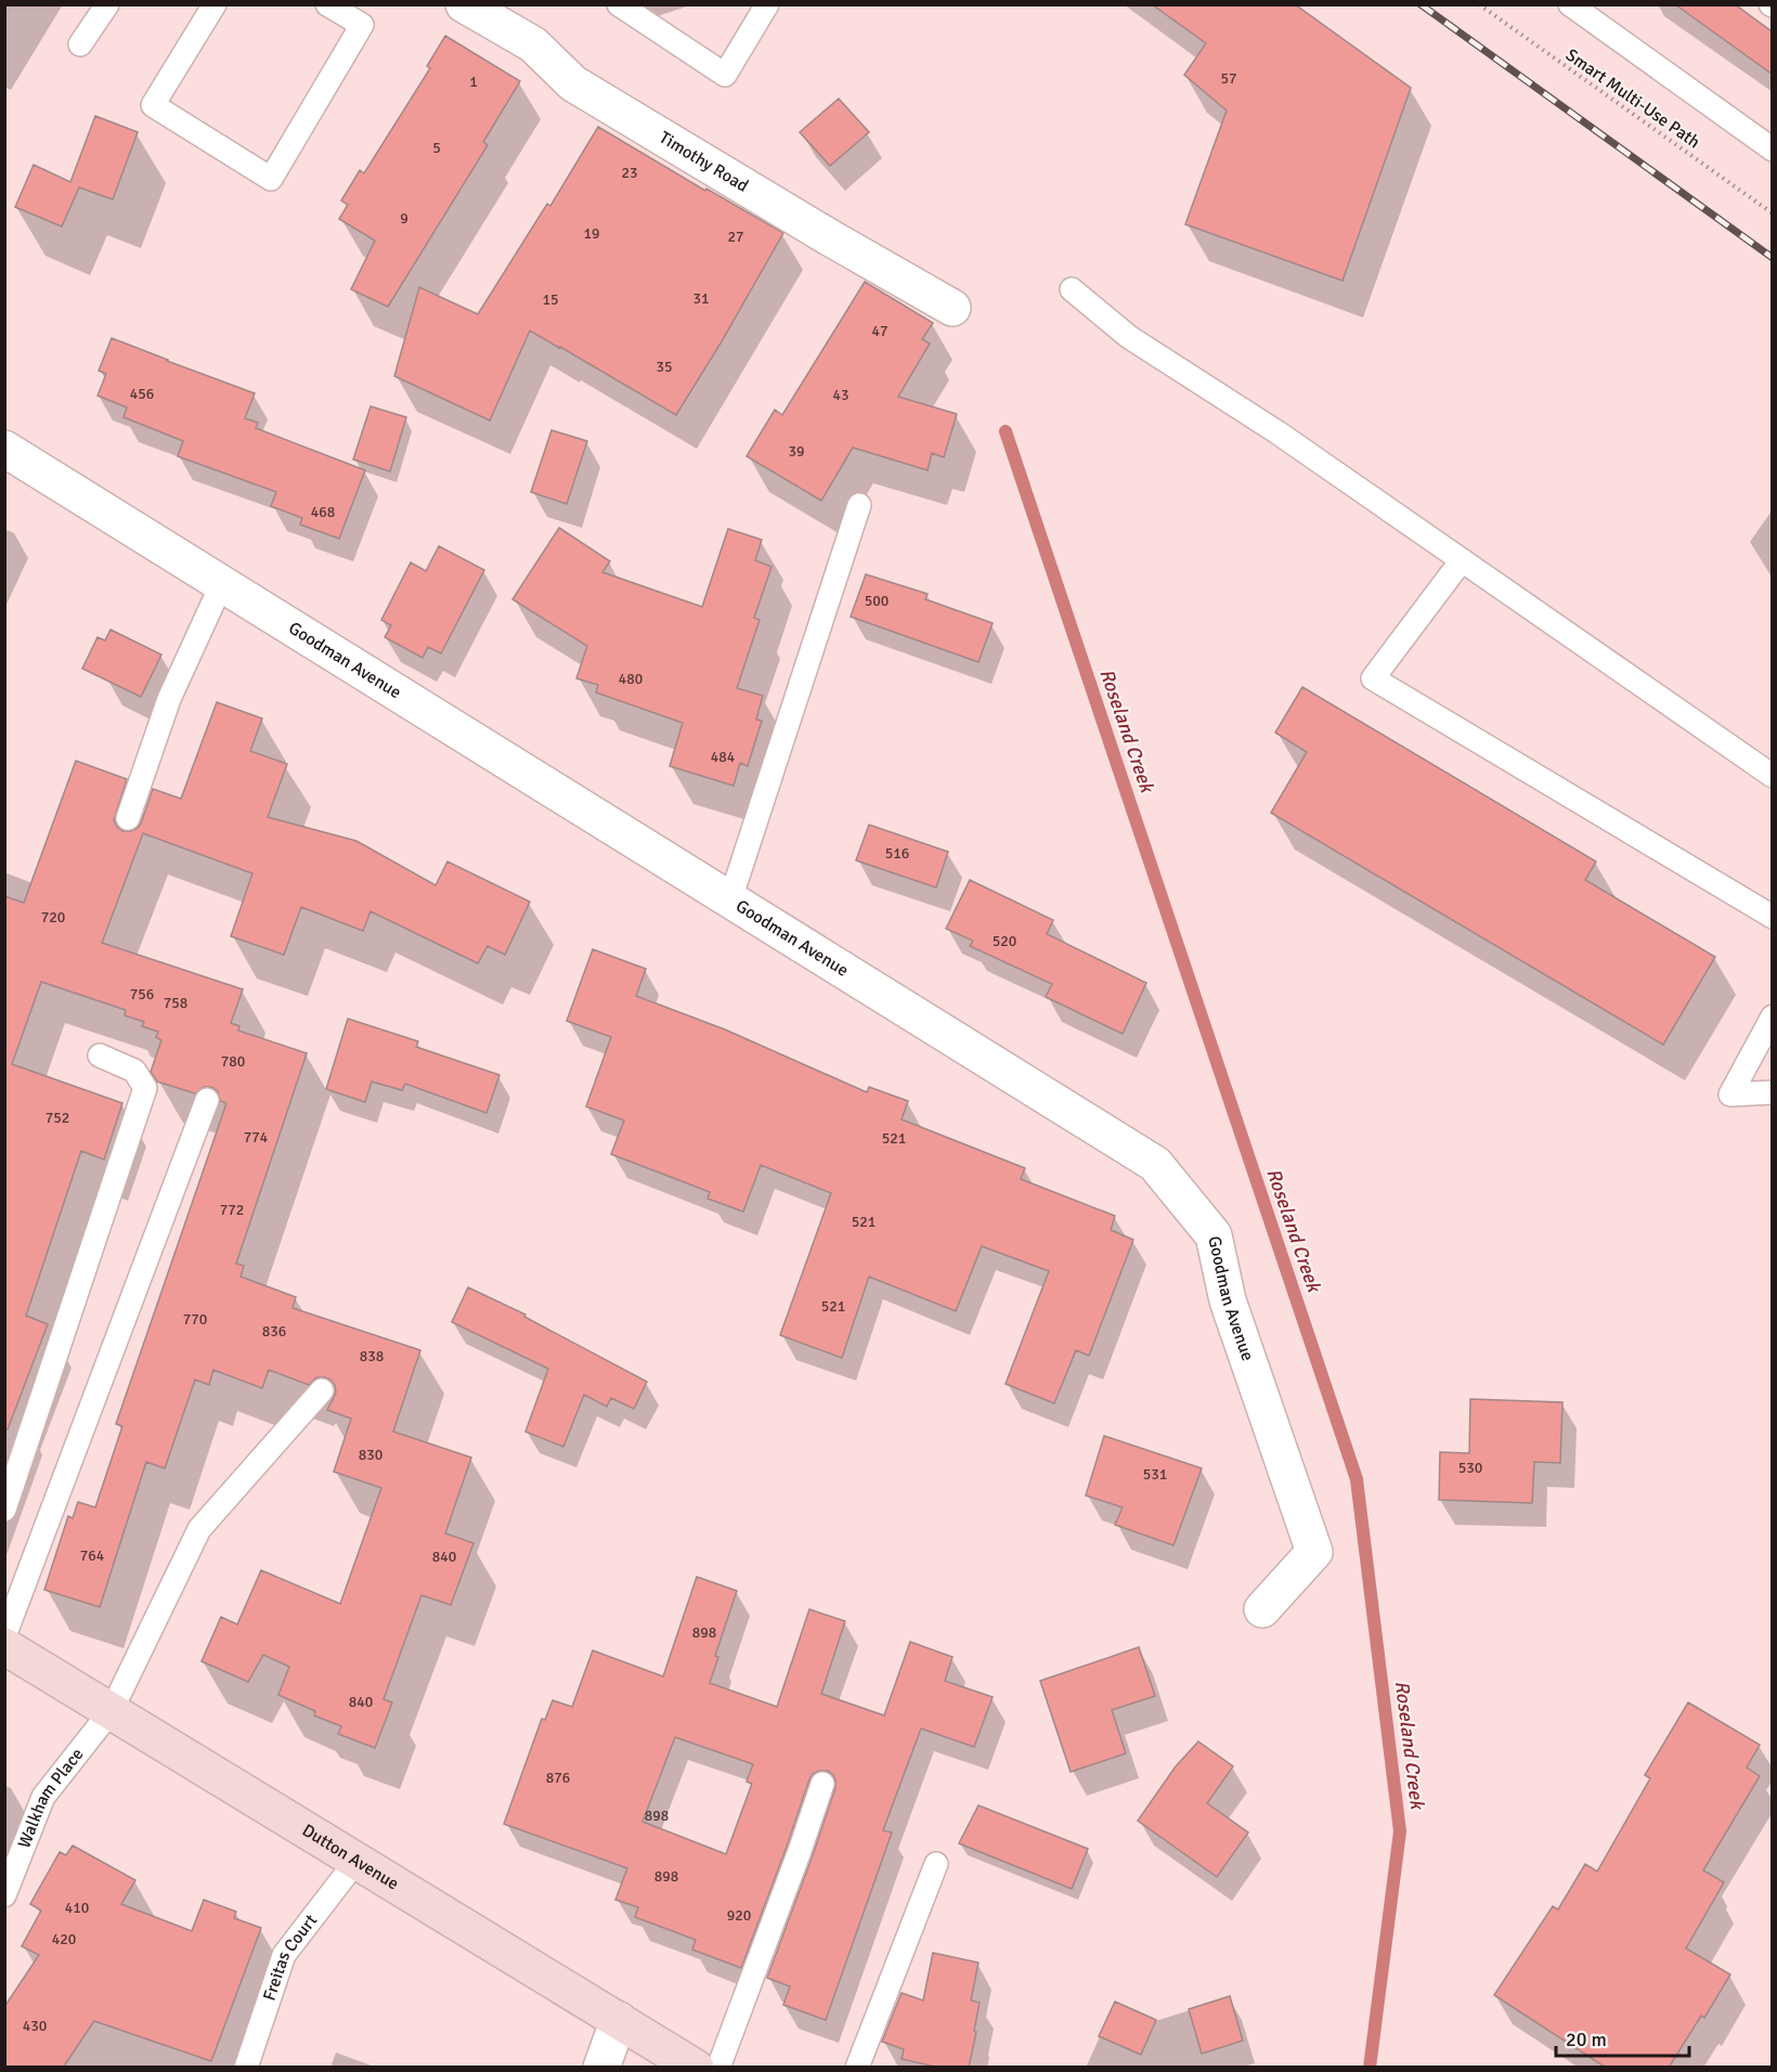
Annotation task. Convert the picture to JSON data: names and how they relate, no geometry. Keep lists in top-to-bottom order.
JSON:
{
  "streets": {
    "main road": ["Dutton Avenue"],
    "street": ["Timothy Road", "Goodman Avenue"],
    "lane": ["Walkham Place", "Freitas Court"],
    "path": ["Smart Multi-Use Path"]
  },
  "crossings": [
    ["Walkham Place", "Dutton Avenue"],
    ["Dutton Avenue", "Freitas Court"]
  ],
  "water": ["Roseland Creek"],
  "house_numbers": [
    "57",
    "1",
    "5",
    "23",
    "9",
    "19",
    "27",
    "31",
    "15",
    "47",
    "35",
    "456",
    "43",
    "39",
    "468",
    "500",
    "480",
    "484",
    "516",
    "720",
    "520",
    "756",
    "758",
    "780",
    "752",
    "774",
    "521",
    "772",
    "521",
    "521",
    "770",
    "836",
    "838",
    "830",
    "530",
    "531",
    "764",
    "840",
    "898",
    "840",
    "876",
    "898",
    "898",
    "410",
    "920",
    "420",
    "430"
  ],
  "scale_bar": "20 m"
}
